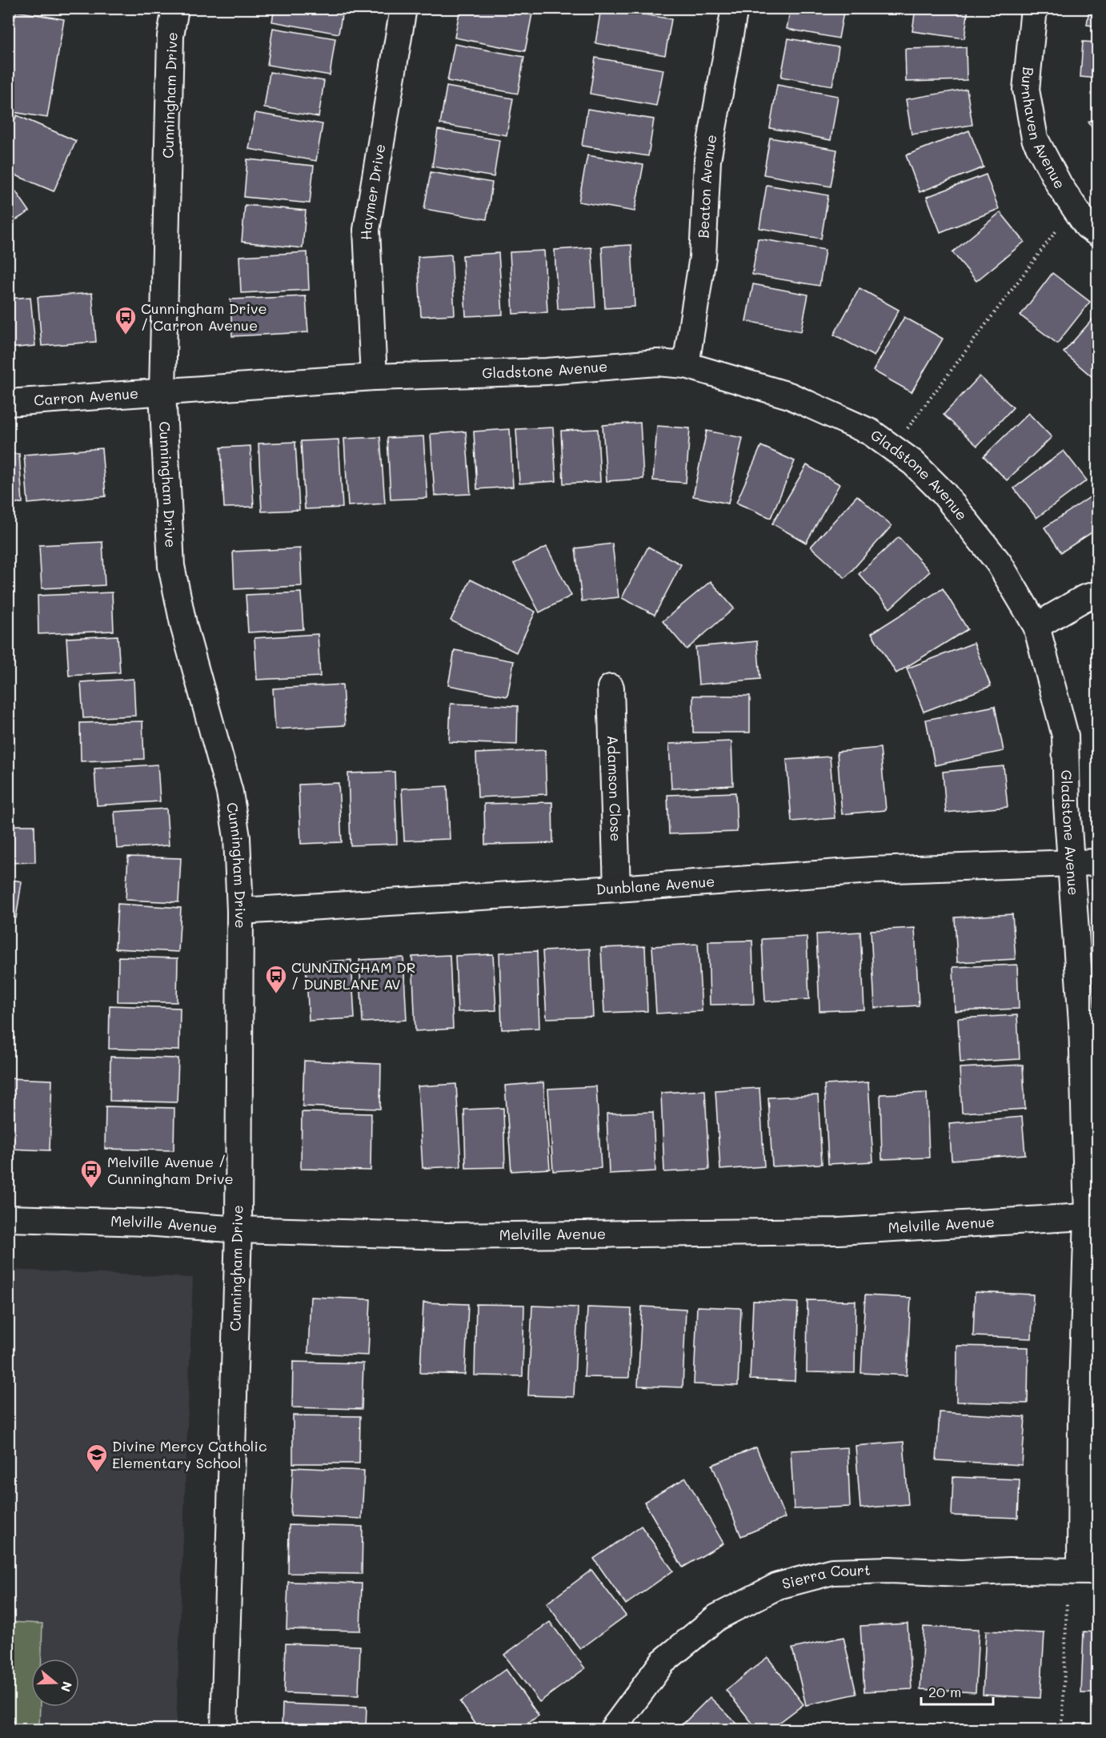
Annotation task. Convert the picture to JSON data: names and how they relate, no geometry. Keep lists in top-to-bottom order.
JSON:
{
  "streets": {
    "street": [
      "Cunningham Drive",
      "Burnhaven Avenue",
      "Beaton Avenue",
      "Haymer Drive",
      "Gladstone Avenue",
      "Carron Avenue",
      "Adamson Close",
      "Dunblane Avenue",
      "Melville Avenue",
      "Sierra Court"
    ]
  },
  "crossings": [
    ["Cunningham Drive", "Gladstone Avenue"],
    ["Cunningham Drive", "Carron Avenue"],
    ["Cunningham Drive", "Dunblane Avenue"],
    ["Cunningham Drive", "Melville Avenue"],
    ["Beaton Avenue", "Gladstone Avenue"],
    ["Haymer Drive", "Gladstone Avenue"],
    ["Gladstone Avenue", "Carron Avenue"],
    ["Gladstone Avenue", "Dunblane Avenue"],
    ["Gladstone Avenue", "Melville Avenue"],
    ["Gladstone Avenue", "Sierra Court"],
    ["Adamson Close", "Dunblane Avenue"]
  ],
  "places": {
    "bus stop": ["Cunningham Drive / Carron Avenue", "CUNNINGHAM DR / DUNBLANE AV", "Melville Avenue / Cunningham Drive"],
    "school or university": ["Divine Mercy Catholic Elementary School"]
  },
  "scale_bar": "20 m",
  "north": "right"
}
